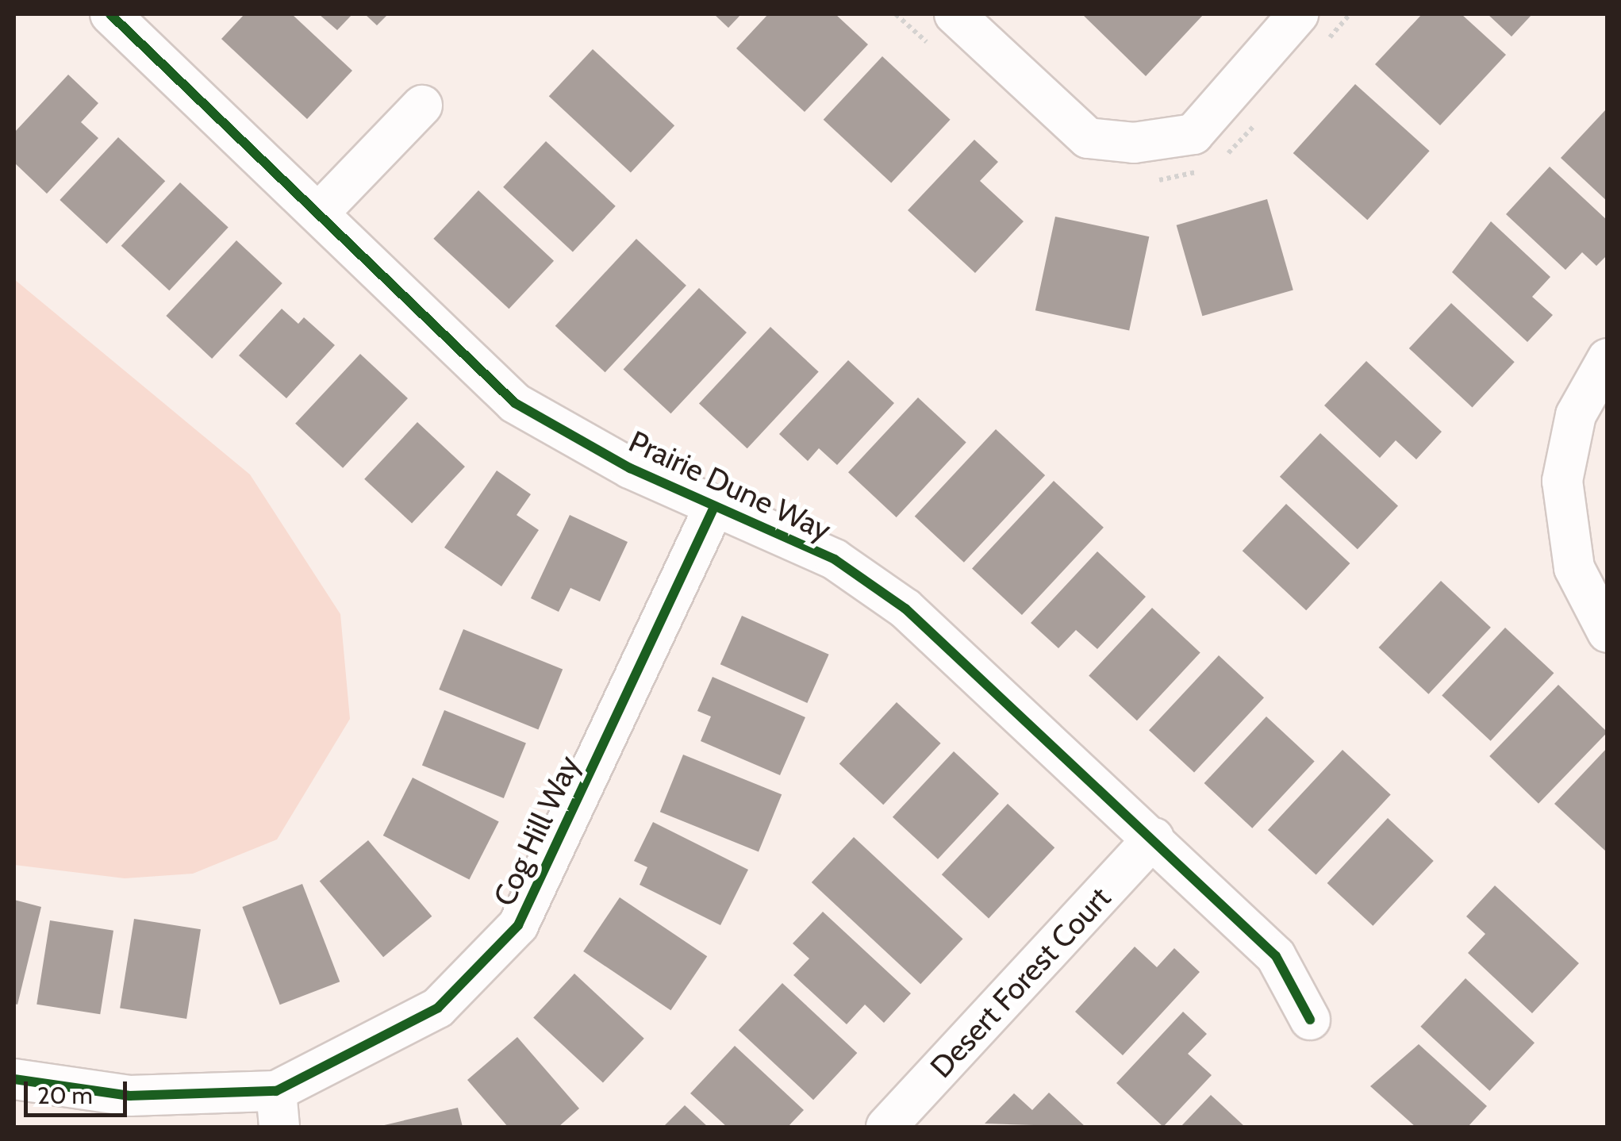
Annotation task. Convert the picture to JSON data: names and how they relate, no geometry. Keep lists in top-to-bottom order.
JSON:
{
  "streets": {
    "street": ["Prairie Dune Way", "Cog Hill Way", "Desert Forest Court"]
  },
  "crossings": [
    ["Prairie Dune Way", "Cog Hill Way"],
    ["Prairie Dune Way", "Desert Forest Court"]
  ],
  "scale_bar": "20 m"
}
